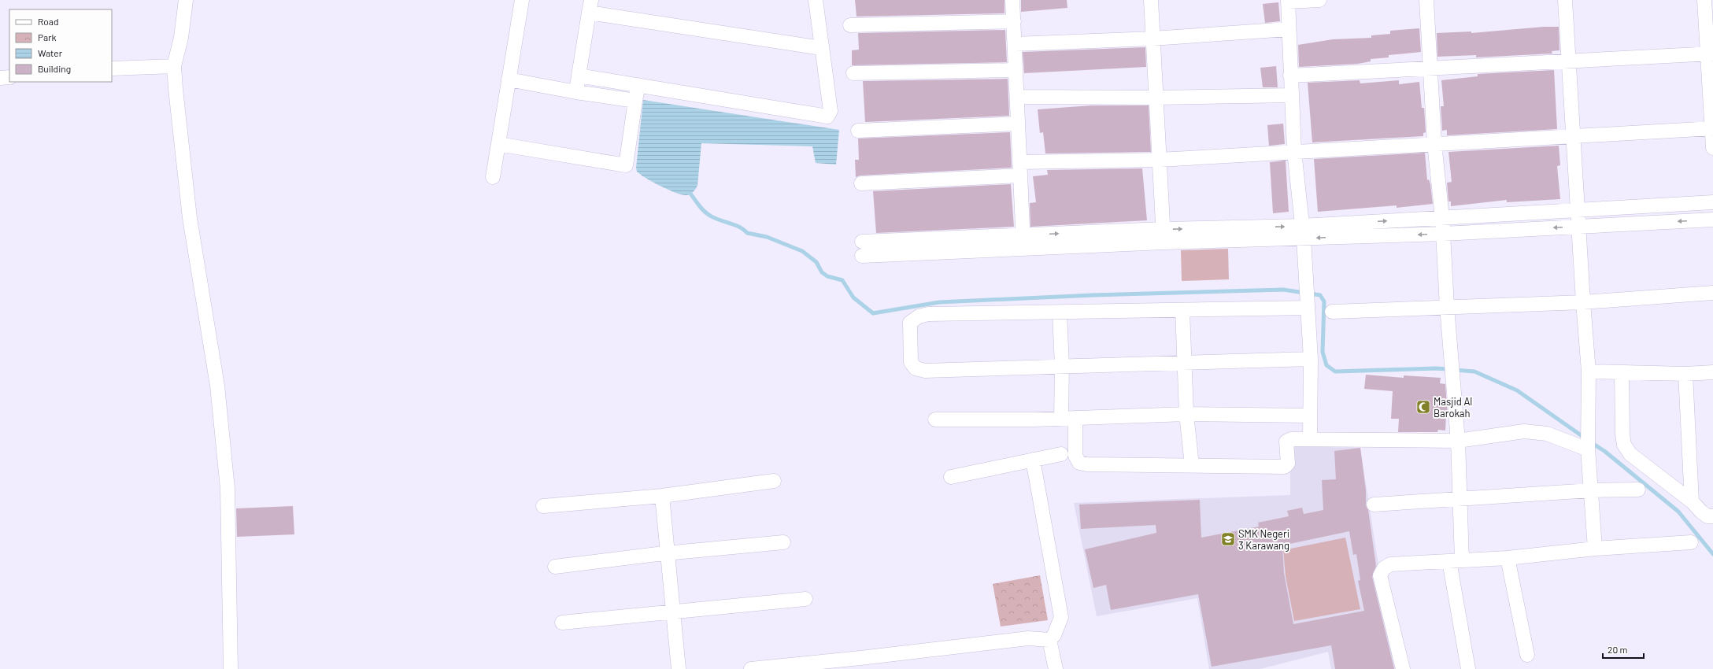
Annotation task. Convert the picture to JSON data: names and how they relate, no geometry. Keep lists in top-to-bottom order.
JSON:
{
  "places": {
    "mosque": ["Masjid Al Barokah"],
    "school or university": ["SMK Negeri 3 Karawang"]
  },
  "legend": [
    "Road",
    "Park",
    "Water",
    "Building"
  ],
  "scale_bar": "20 m"
}
